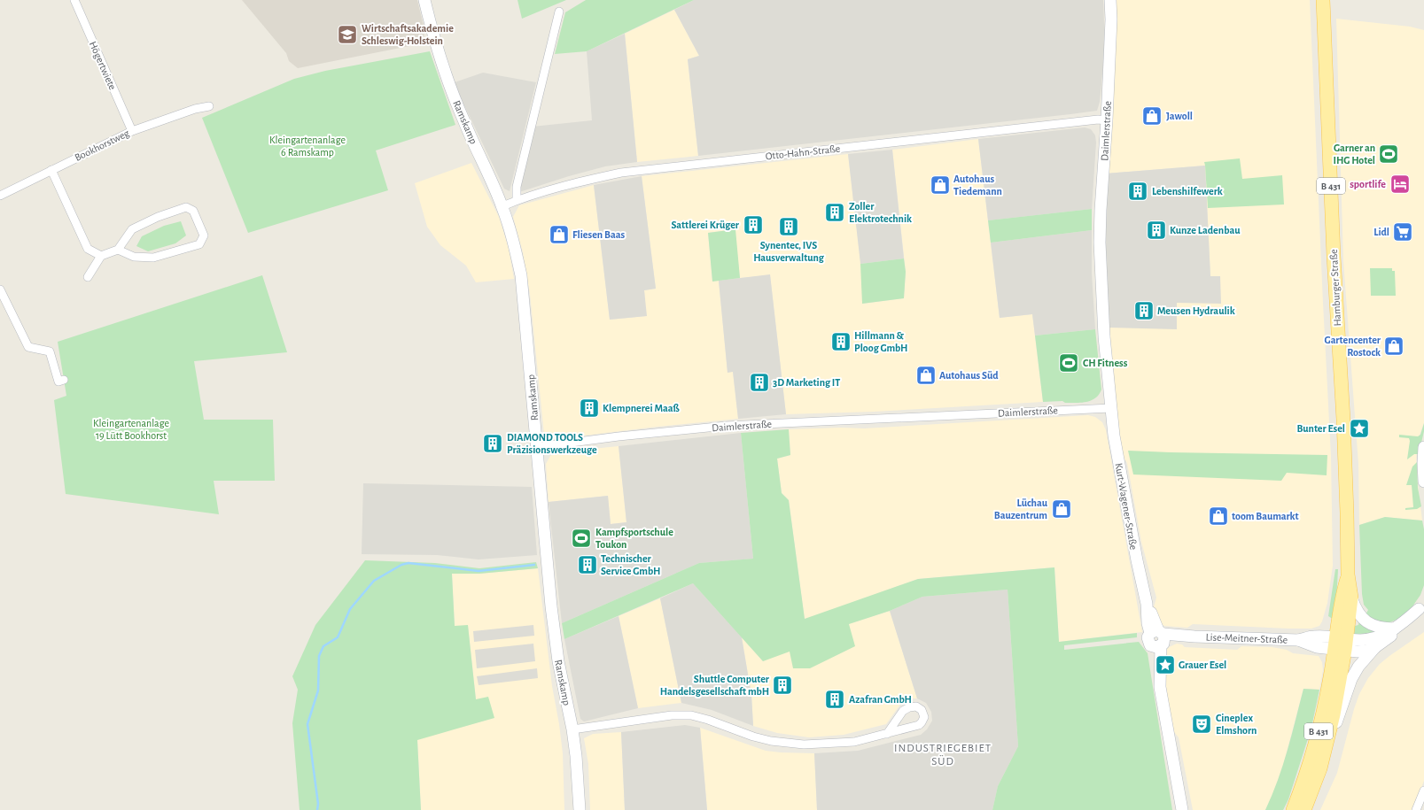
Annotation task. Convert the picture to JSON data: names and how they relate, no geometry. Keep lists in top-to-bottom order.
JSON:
{
  "streets": {
    "main road": ["B 431", "Hamburger Straße"],
    "street": [
      "Högertwiete",
      "Ramskamp",
      "Daimlerstraße",
      "Bookhorstweg",
      "Otto-Hahn-Straße",
      "Kurt-Wagener-Straße",
      "Lise-Meitner-Straße"
    ]
  },
  "crossings": [
    ["Högertwiete", "Bookhorstweg"],
    ["Ramskamp", "Daimlerstraße"],
    ["Ramskamp", "Otto-Hahn-Straße"],
    ["Daimlerstraße", "Otto-Hahn-Straße"],
    ["Daimlerstraße", "Kurt-Wagener-Straße"],
    ["B 431", "Hamburger Straße"],
    ["B 431", "Lise-Meitner-Straße"],
    ["Hamburger Straße", "Lise-Meitner-Straße"],
    ["Kurt-Wagener-Straße", "Lise-Meitner-Straße"]
  ],
  "districts": ["INDUSTRIEGEBIET SÜD"],
  "parks": ["Kleingartenanlage 6 Ramskamp", "Kleingartenanlage 19 Lütt Bookhorst"],
  "places": {
    "school or university": ["Wirtschaftsakademie Schleswig-Holstein"],
    "shop": [
      "Jawoll",
      "Autohaus Tiedemann",
      "Fliesen Baas",
      "Gartencenter Rostock",
      "Autohaus Süd",
      "Lüchau Bauzentrum",
      "toom Baumarkt"
    ],
    "sports": ["Garner an IHG Hotel", "CH Fitness", "Kampfsportschule Toukon"],
    "hotel": ["sportlife"],
    "building": [
      "Lebenshilfewerk",
      "Zoller Elektrotechnik",
      "Sattlerei Krüger",
      "Synentec, IVS Hausverwaltung",
      "Kunze Ladenbau",
      "Meusen Hydraulik",
      "Hillmann & Ploog GmbH",
      "3D Marketing IT",
      "Klempnerei Maaß",
      "DIAMOND TOOLS Präzisionswerkzeuge",
      "Technischer Service GmbH",
      "Shuttle Computer Handelsgesellschaft mbH",
      "Azafran GmbH"
    ],
    "supermarket": ["Lidl"],
    "place": ["Bunter Esel", "Grauer Esel"],
    "theatre": ["Cineplex Elmshorn"]
  }
}
